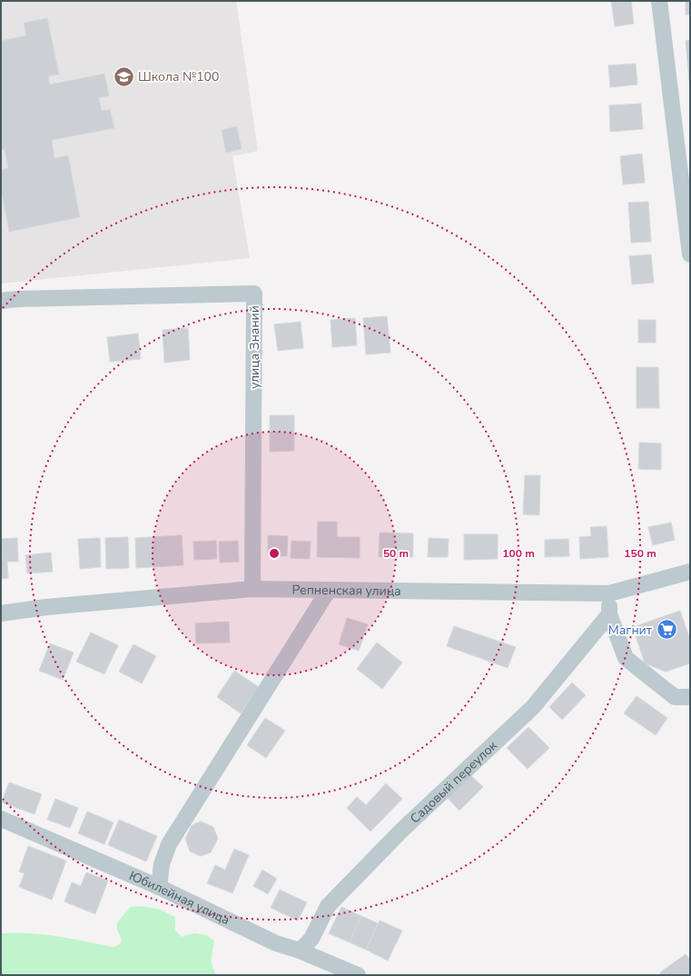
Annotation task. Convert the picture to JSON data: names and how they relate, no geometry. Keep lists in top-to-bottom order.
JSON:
{
  "streets": {
    "street": [
      "улица Знаний",
      "Репненская улица",
      "Садовый переулок",
      "Юбилейная улица"
    ]
  },
  "crossings": [
    ["улица Знаний", "Репненская улица"],
    ["Садовый переулок", "Юбилейная улица"]
  ],
  "places": {
    "school or university": ["Школа №100"],
    "supermarket": ["Магнит"]
  },
  "rings": ["50 m", "100 m", "150 m"]
}
